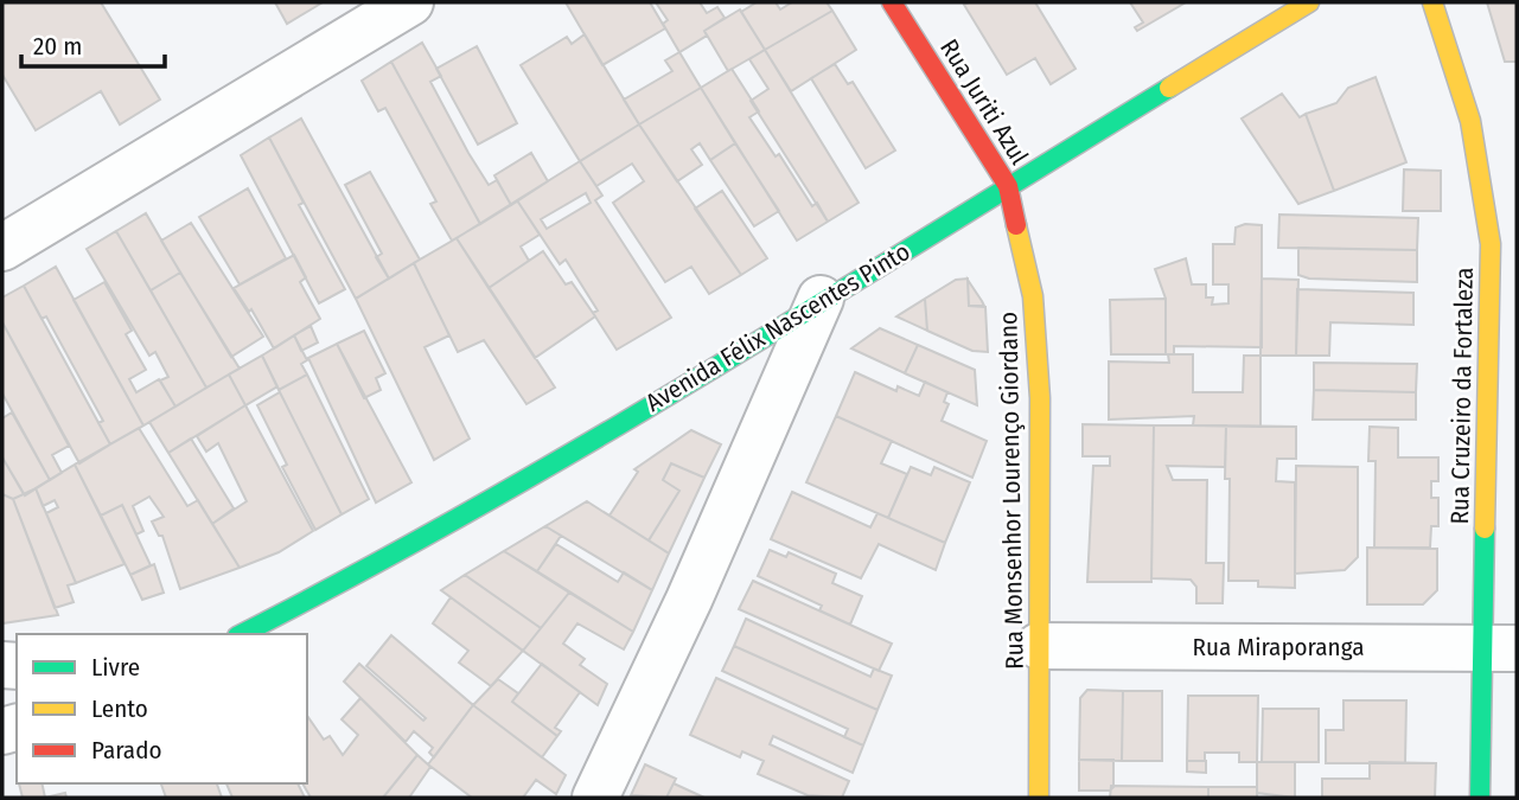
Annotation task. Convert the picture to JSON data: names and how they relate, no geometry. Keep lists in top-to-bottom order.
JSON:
{
  "streets": {
    "street": [
      "Rua Juriti Azul",
      "Avenida Félix Nascentes Pinto",
      "Rua Cruzeiro da Fortaleza",
      "Rua Monsenhor Lourenço Giordano",
      "Rua Miraporanga"
    ]
  },
  "crossings": [
    ["Rua Juriti Azul", "Avenida Félix Nascentes Pinto"],
    ["Rua Juriti Azul", "Rua Monsenhor Lourenço Giordano"],
    ["Avenida Félix Nascentes Pinto", "Rua Monsenhor Lourenço Giordano"],
    ["Rua Cruzeiro da Fortaleza", "Rua Miraporanga"],
    ["Rua Monsenhor Lourenço Giordano", "Rua Miraporanga"]
  ],
  "legend": ["Livre", "Lento", "Parado"],
  "scale_bar": "20 m"
}
